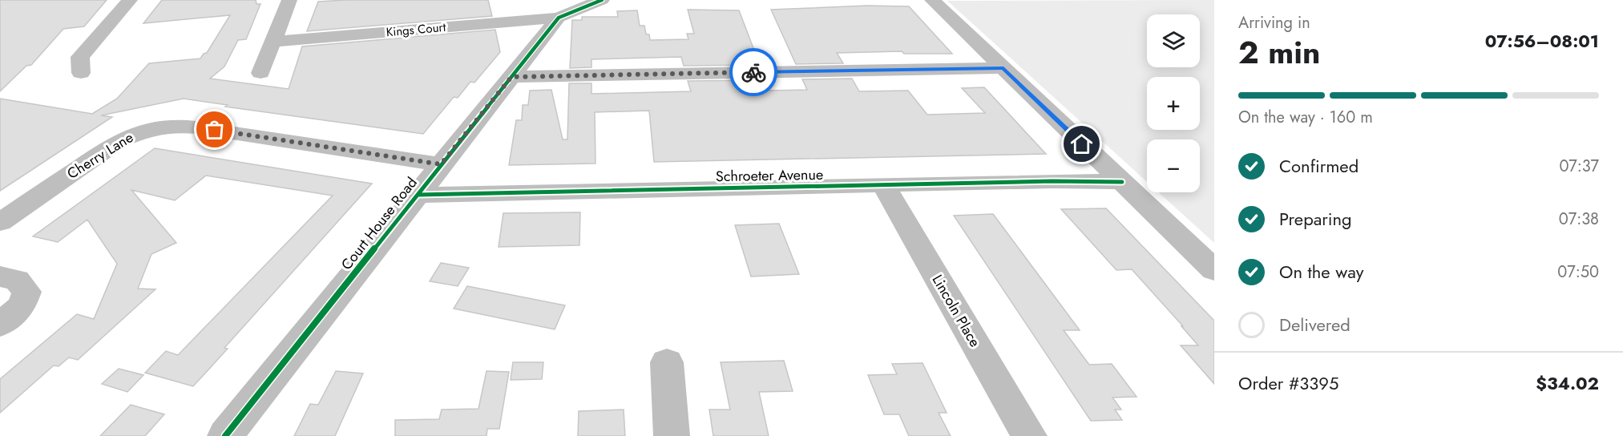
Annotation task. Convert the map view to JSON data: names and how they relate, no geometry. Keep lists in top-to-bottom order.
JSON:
{
  "streets": {
    "street": [
      "Kings Court",
      "Cherry Lane",
      "Schroeter Avenue",
      "Court House Road",
      "Lincoln Place"
    ]
  },
  "crossings": [
    ["Kings Court", "Court House Road"],
    ["Cherry Lane", "Court House Road"],
    ["Schroeter Avenue", "Court House Road"],
    ["Schroeter Avenue", "Lincoln Place"]
  ],
  "page": {
    "heading": ["2 min", "Arriving in", "07:56–08:01"],
    "panel": ["Order #3395", "$34.02"],
    "map_buttons": ["+", "−"],
    "bar": "On the way · 160 m",
    "list": [
      ["Confirmed", "07:37"],
      ["Preparing", "07:38"],
      ["On the way", "07:50"],
      "Delivered"
    ]
  }
}
